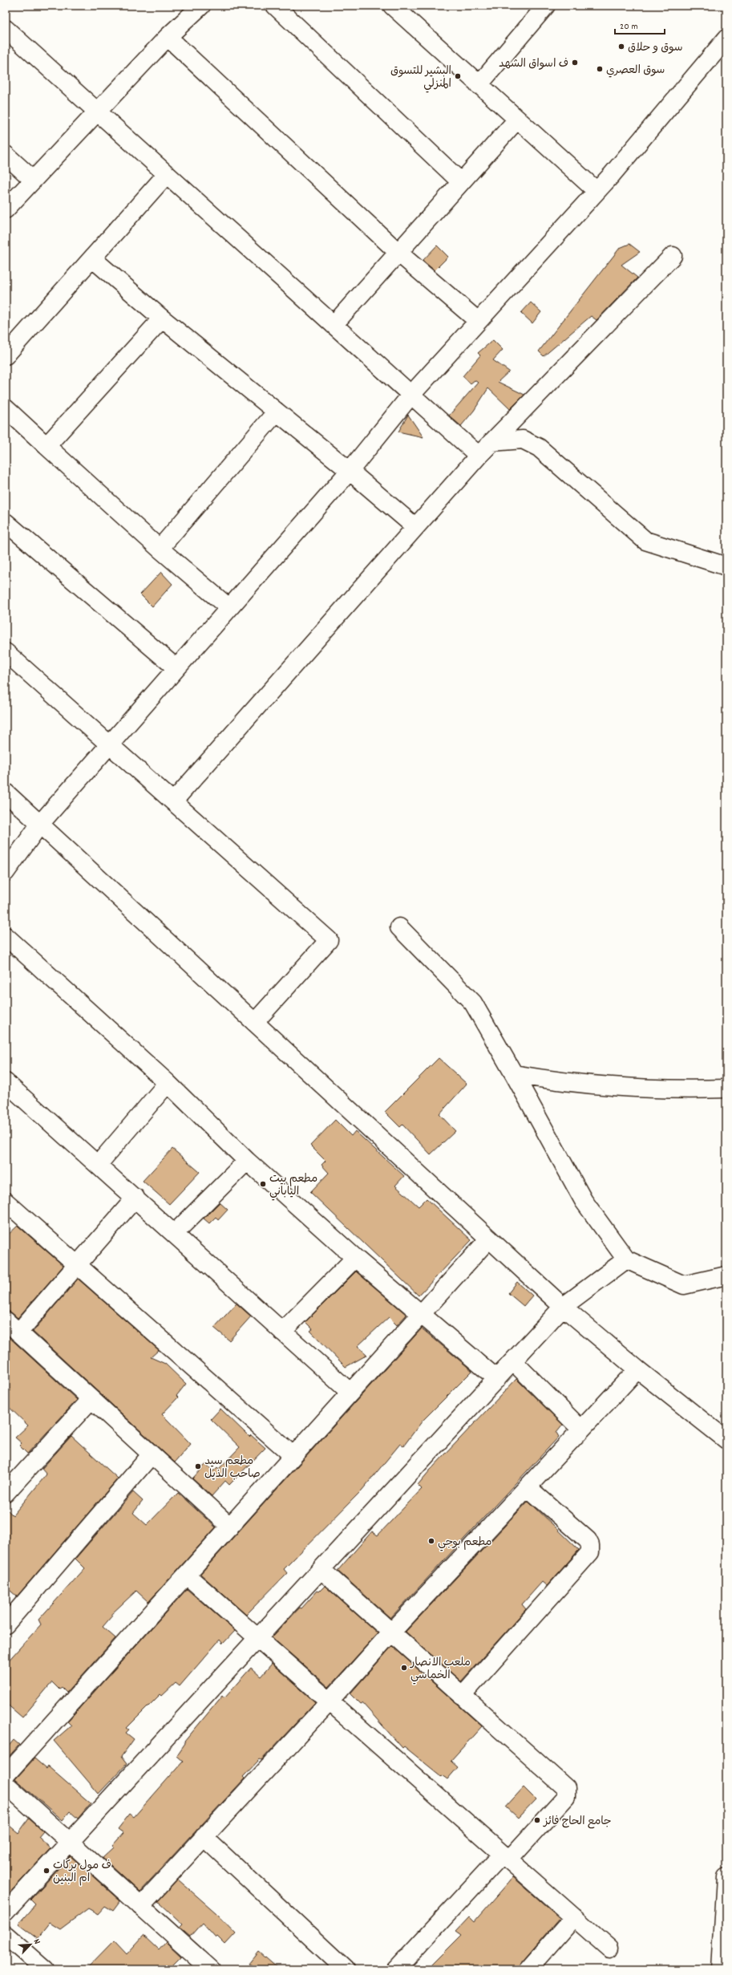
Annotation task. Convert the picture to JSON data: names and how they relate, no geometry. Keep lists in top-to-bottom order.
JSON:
{
  "places": [
    "سوق و حلاق",
    "ف اسواق الشهد",
    "سوق العصري",
    "البشير للتسوق المنزلي",
    "مطعم بيت الياباني",
    "مطعم سيد صاحب الذيل",
    "مطعم بوجي",
    "ملعب الانصار الخماسي",
    "جامع الحاج فائز",
    "ف مول بركات ام البنين"
  ],
  "scale_bar": "20 m",
  "north": "top right"
}
